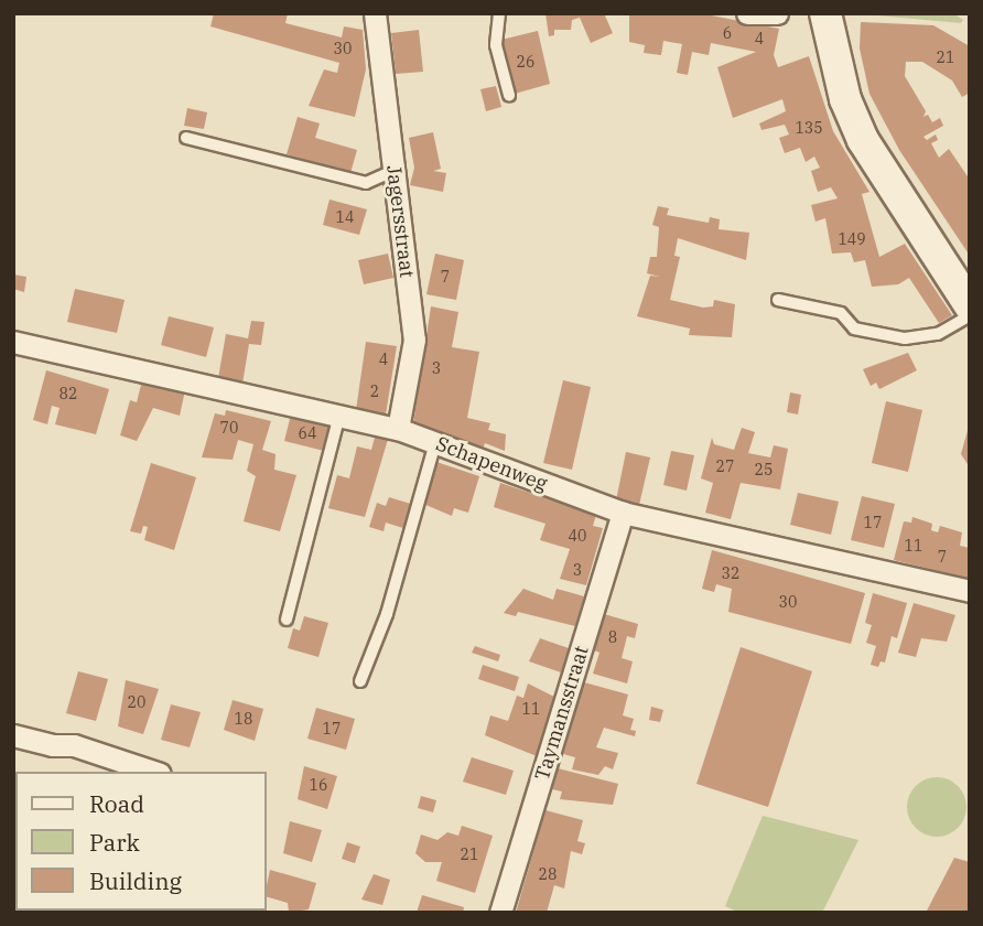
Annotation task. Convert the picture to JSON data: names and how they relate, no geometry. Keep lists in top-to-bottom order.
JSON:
{
  "streets": {
    "street": ["Jagersstraat", "Schapenweg", "Taymansstraat"]
  },
  "crossings": [
    ["Jagersstraat", "Schapenweg"],
    ["Schapenweg", "Taymansstraat"]
  ],
  "house_numbers": [
    "6",
    "4",
    "30",
    "21",
    "26",
    "135",
    "14",
    "149",
    "7",
    "4",
    "3",
    "2",
    "82",
    "70",
    "64",
    "27",
    "25",
    "17",
    "40",
    "11",
    "7",
    "3",
    "32",
    "30",
    "8",
    "20",
    "11",
    "18",
    "17",
    "16",
    "21",
    "28"
  ],
  "legend": ["Road", "Park", "Building"]
}
